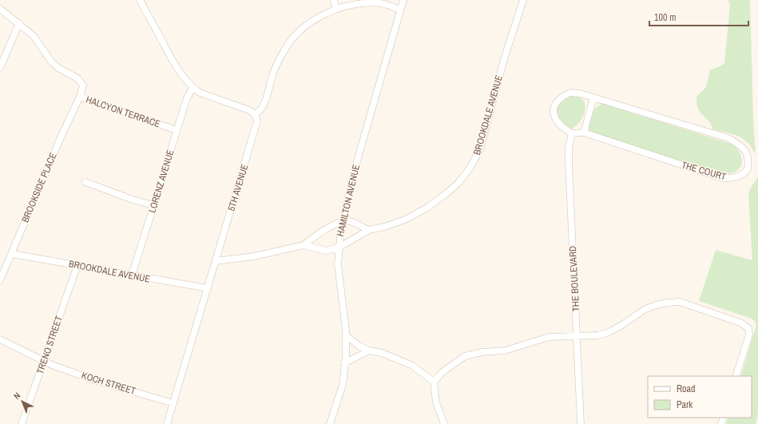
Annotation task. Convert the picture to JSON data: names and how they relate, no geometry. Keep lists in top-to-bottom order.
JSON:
{
  "streets": {
    "street": [
      "HALCYON TERRACE",
      "BROOKDALE AVENUE",
      "THE COURT",
      "LORENZ AVENUE",
      "BROOKSIDE PLACE",
      "5TH AVENUE",
      "HAMILTON AVENUE",
      "THE BOULEVARD",
      "TRENO STREET",
      "KOCH STREET"
    ]
  },
  "crossings": [
    ["HALCYON TERRACE", "LORENZ AVENUE"],
    ["HALCYON TERRACE", "BROOKSIDE PLACE"],
    ["BROOKDALE AVENUE", "LORENZ AVENUE"],
    ["BROOKDALE AVENUE", "BROOKSIDE PLACE"],
    ["BROOKDALE AVENUE", "5TH AVENUE"],
    ["BROOKDALE AVENUE", "HAMILTON AVENUE"],
    ["BROOKDALE AVENUE", "TRENO STREET"],
    ["THE COURT", "THE BOULEVARD"],
    ["5TH AVENUE", "KOCH STREET"],
    ["TRENO STREET", "KOCH STREET"]
  ],
  "legend": ["Road", "Park"],
  "scale_bar": "100 m",
  "north": "top left"
}
